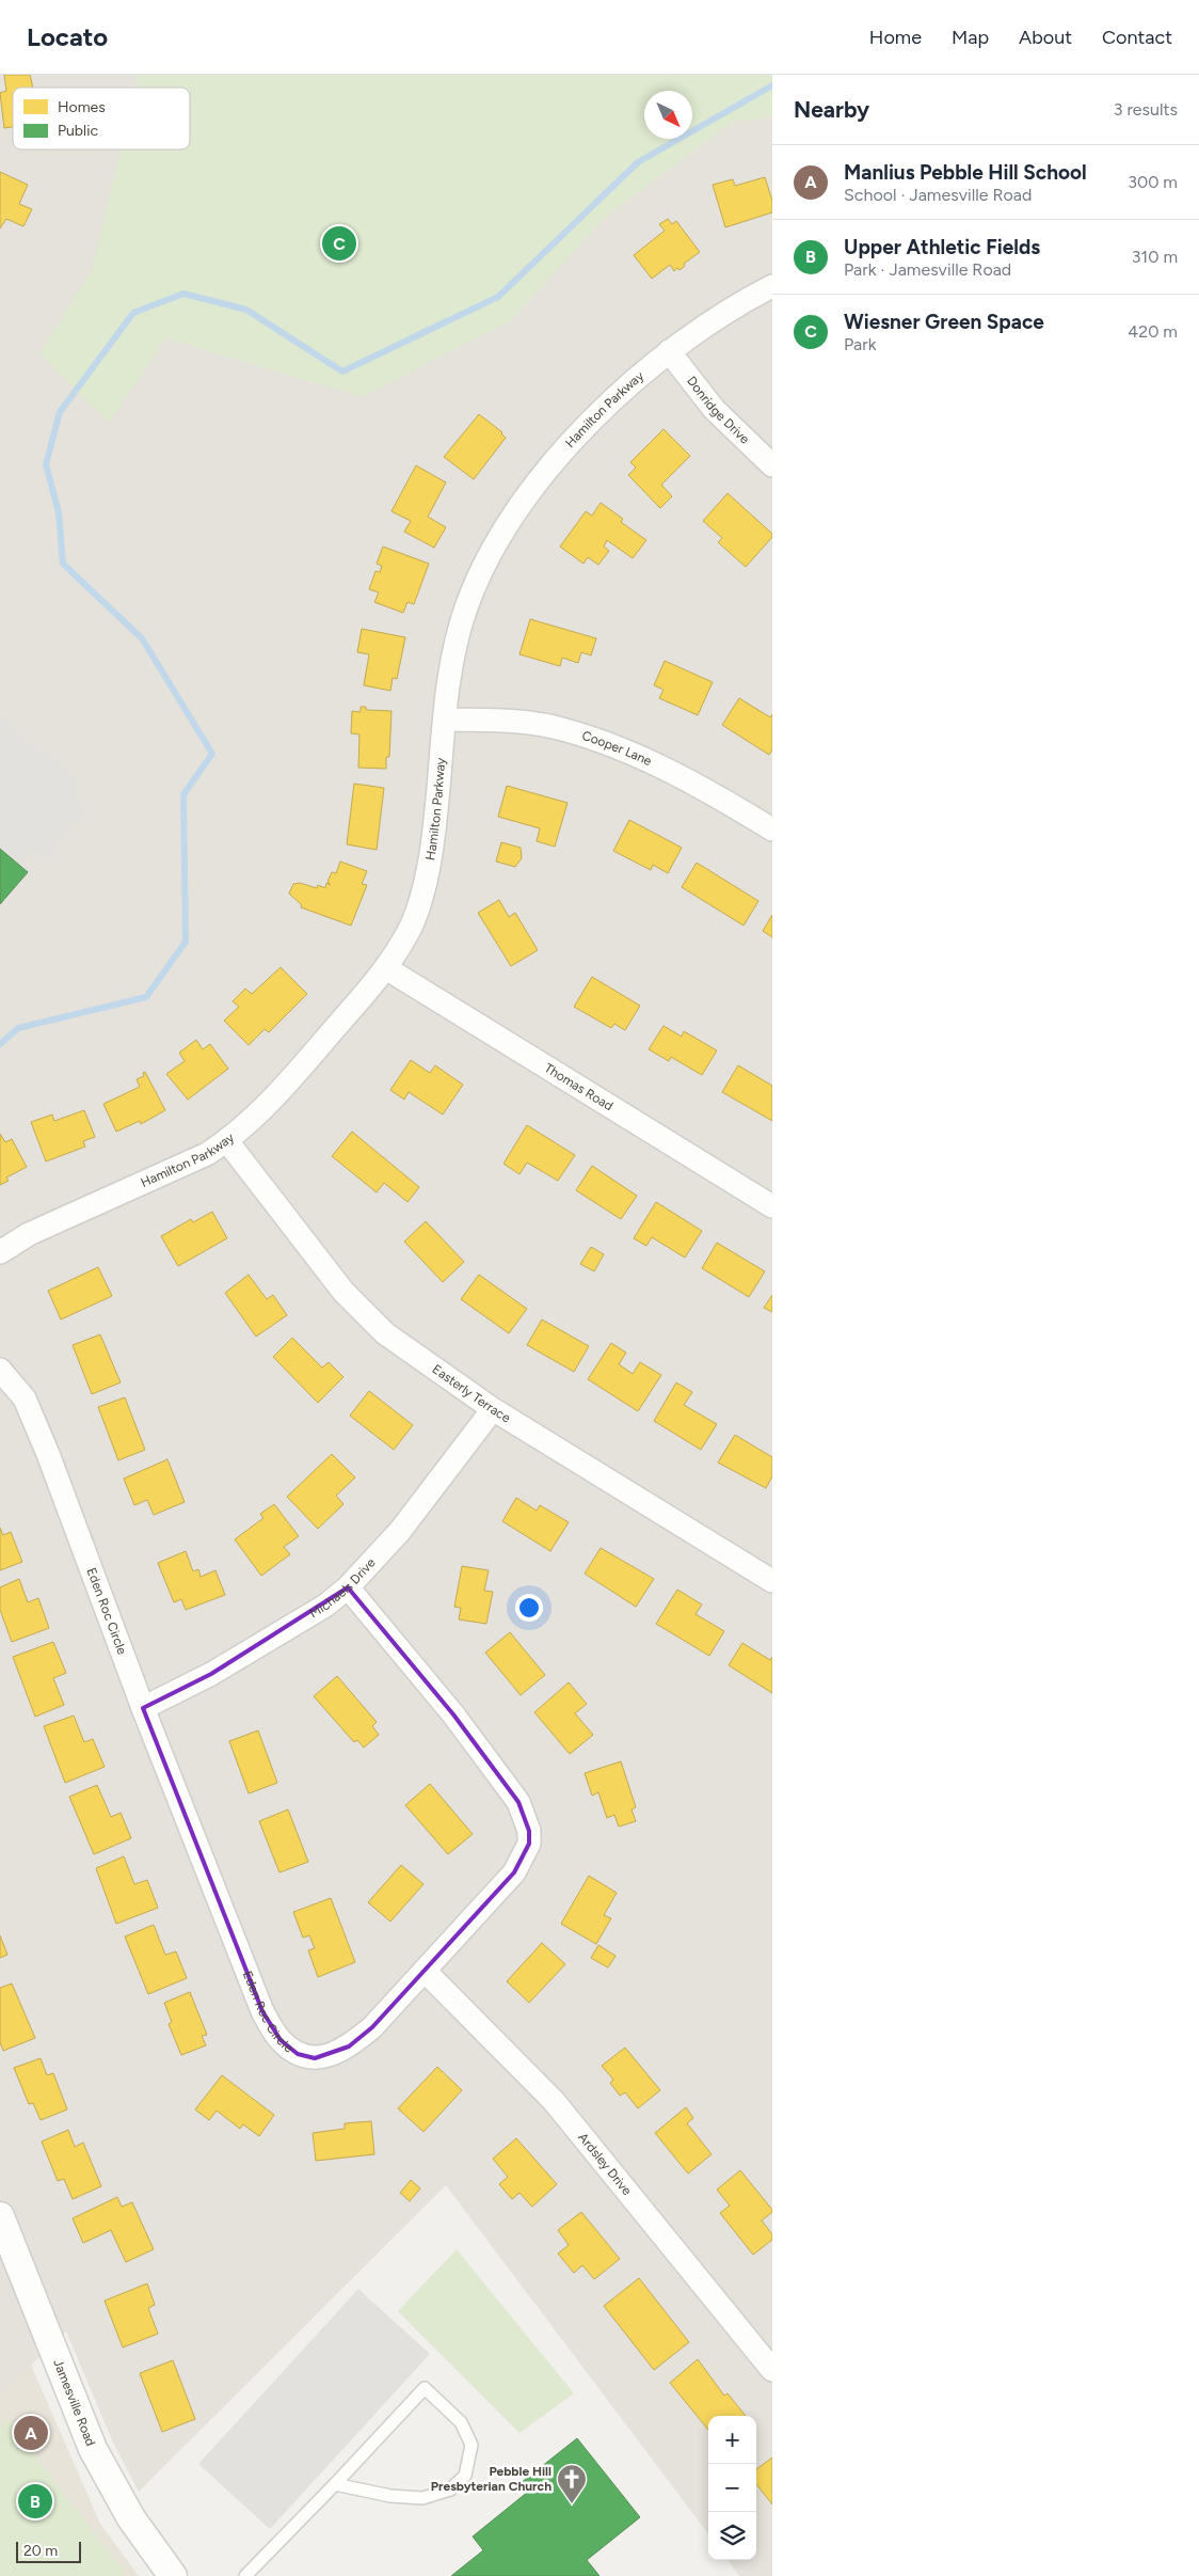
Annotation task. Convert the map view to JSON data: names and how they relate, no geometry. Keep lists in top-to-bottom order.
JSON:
{
  "streets": {
    "street": [
      "Hamilton Parkway",
      "Donridge Drive",
      "Cooper Lane",
      "Thomas Road",
      "Easterly Terrace",
      "Michaels Drive",
      "Eden Roc Circle",
      "Ardsley Drive",
      "Jamesville Road"
    ]
  },
  "crossings": [
    ["Hamilton Parkway", "Donridge Drive"],
    ["Hamilton Parkway", "Cooper Lane"],
    ["Hamilton Parkway", "Thomas Road"],
    ["Hamilton Parkway", "Easterly Terrace"],
    ["Easterly Terrace", "Michaels Drive"],
    ["Michaels Drive", "Eden Roc Circle"],
    ["Eden Roc Circle", "Ardsley Drive"]
  ],
  "places": {
    "church": ["Pebble Hill Presbyterian Church"]
  },
  "legend": ["Homes", "Public"],
  "scale_bar": "20 m",
  "north": "bottom right",
  "page": {
    "header": "Locato",
    "nav": [
      "Home",
      "Map",
      "About",
      "Contact"
    ],
    "heading": ["Nearby", "3 results"],
    "list": [
      {
        "mark": "A",
        "name": "Manlius Pebble Hill School",
        "note": "School · Jamesville Road",
        "value": "300 m"
      },
      {
        "mark": "B",
        "name": "Upper Athletic Fields",
        "note": "Park · Jamesville Road",
        "value": "310 m"
      },
      {
        "mark": "C",
        "name": "Wiesner Green Space",
        "note": "Park",
        "value": "420 m"
      }
    ],
    "pins": ["C", "A", "B"],
    "map_buttons": ["+", "−"],
    "scale": "20 m"
  }
}
